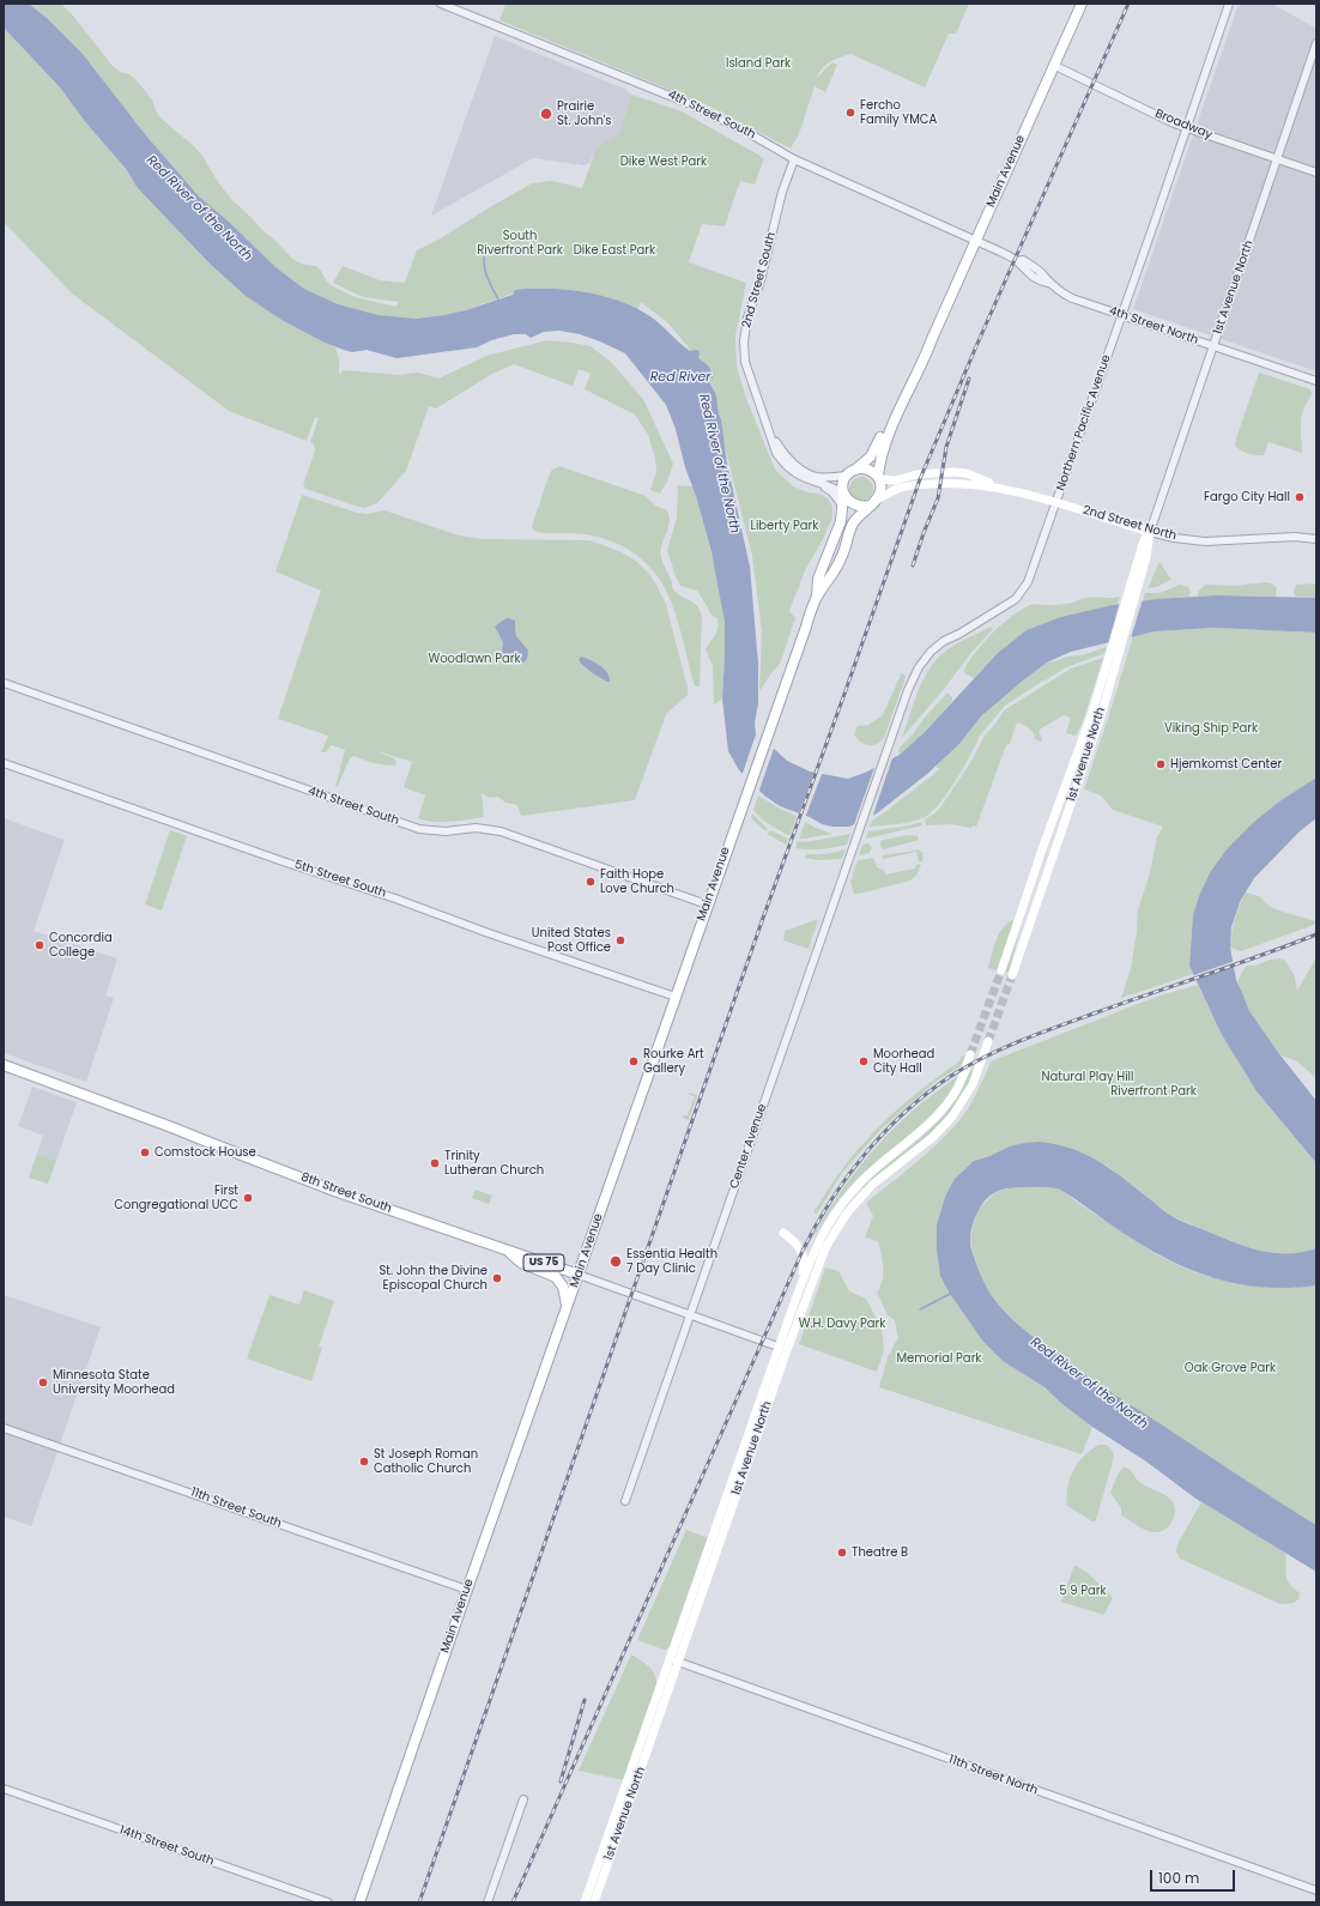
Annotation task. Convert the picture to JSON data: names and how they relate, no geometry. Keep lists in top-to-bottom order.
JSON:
{
  "streets": {
    "main road": [
      "Main Avenue",
      "1st Avenue North",
      "2nd Street North",
      "8th Street South",
      "US 75"
    ],
    "street": [
      "4th Street South",
      "Broadway",
      "2nd Street South",
      "4th Street North",
      "Northern Pacific Avenue",
      "5th Street South",
      "Center Avenue",
      "11th Street South",
      "11th Street North",
      "14th Street South"
    ]
  },
  "crossings": [
    ["4th Street South", "Main Avenue"],
    ["4th Street South", "2nd Street South"],
    ["4th Street South", "4th Street North"],
    ["Broadway", "Main Avenue"],
    ["Broadway", "1st Avenue North"],
    ["Broadway", "Northern Pacific Avenue"],
    ["Main Avenue", "2nd Street South"],
    ["Main Avenue", "4th Street North"],
    ["Main Avenue", "2nd Street North"],
    ["Main Avenue", "5th Street South"],
    ["Main Avenue", "8th Street South"],
    ["Main Avenue", "11th Street South"],
    ["2nd Street South", "2nd Street North"],
    ["1st Avenue North", "4th Street North"],
    ["1st Avenue North", "2nd Street North"],
    ["1st Avenue North", "8th Street South"],
    ["1st Avenue North", "11th Street North"],
    ["4th Street North", "Northern Pacific Avenue"],
    ["Northern Pacific Avenue", "2nd Street North"],
    ["Northern Pacific Avenue", "Center Avenue"],
    ["Center Avenue", "8th Street South"]
  ],
  "water": ["Red River of the North", "Red River"],
  "parks": [
    "Island Park",
    "Dike West Park",
    "South Riverfront Park",
    "Dike East Park",
    "Liberty Park",
    "Woodlawn Park",
    "Viking Ship Park",
    "Natural Play Hill",
    "Riverfront Park",
    "W.H. Davy Park",
    "Memorial Park",
    "Oak Grove Park",
    "5 9 Park"
  ],
  "places": [
    "Fercho Family YMCA",
    "Prairie St. John's",
    "Fargo City Hall",
    "Hjemkomst Center",
    "Faith Hope Love Church",
    "United States Post Office",
    "Concordia College",
    "Rourke Art Gallery",
    "Moorhead City Hall",
    "Comstock House",
    "Trinity Lutheran Church",
    "First Congregational UCC",
    "Essentia Health 7 Day Clinic",
    "St. John the Divine Episcopal Church",
    "Minnesota State University Moorhead",
    "St Joseph Roman Catholic Church",
    "Theatre B"
  ],
  "scale_bar": "100 m"
}
